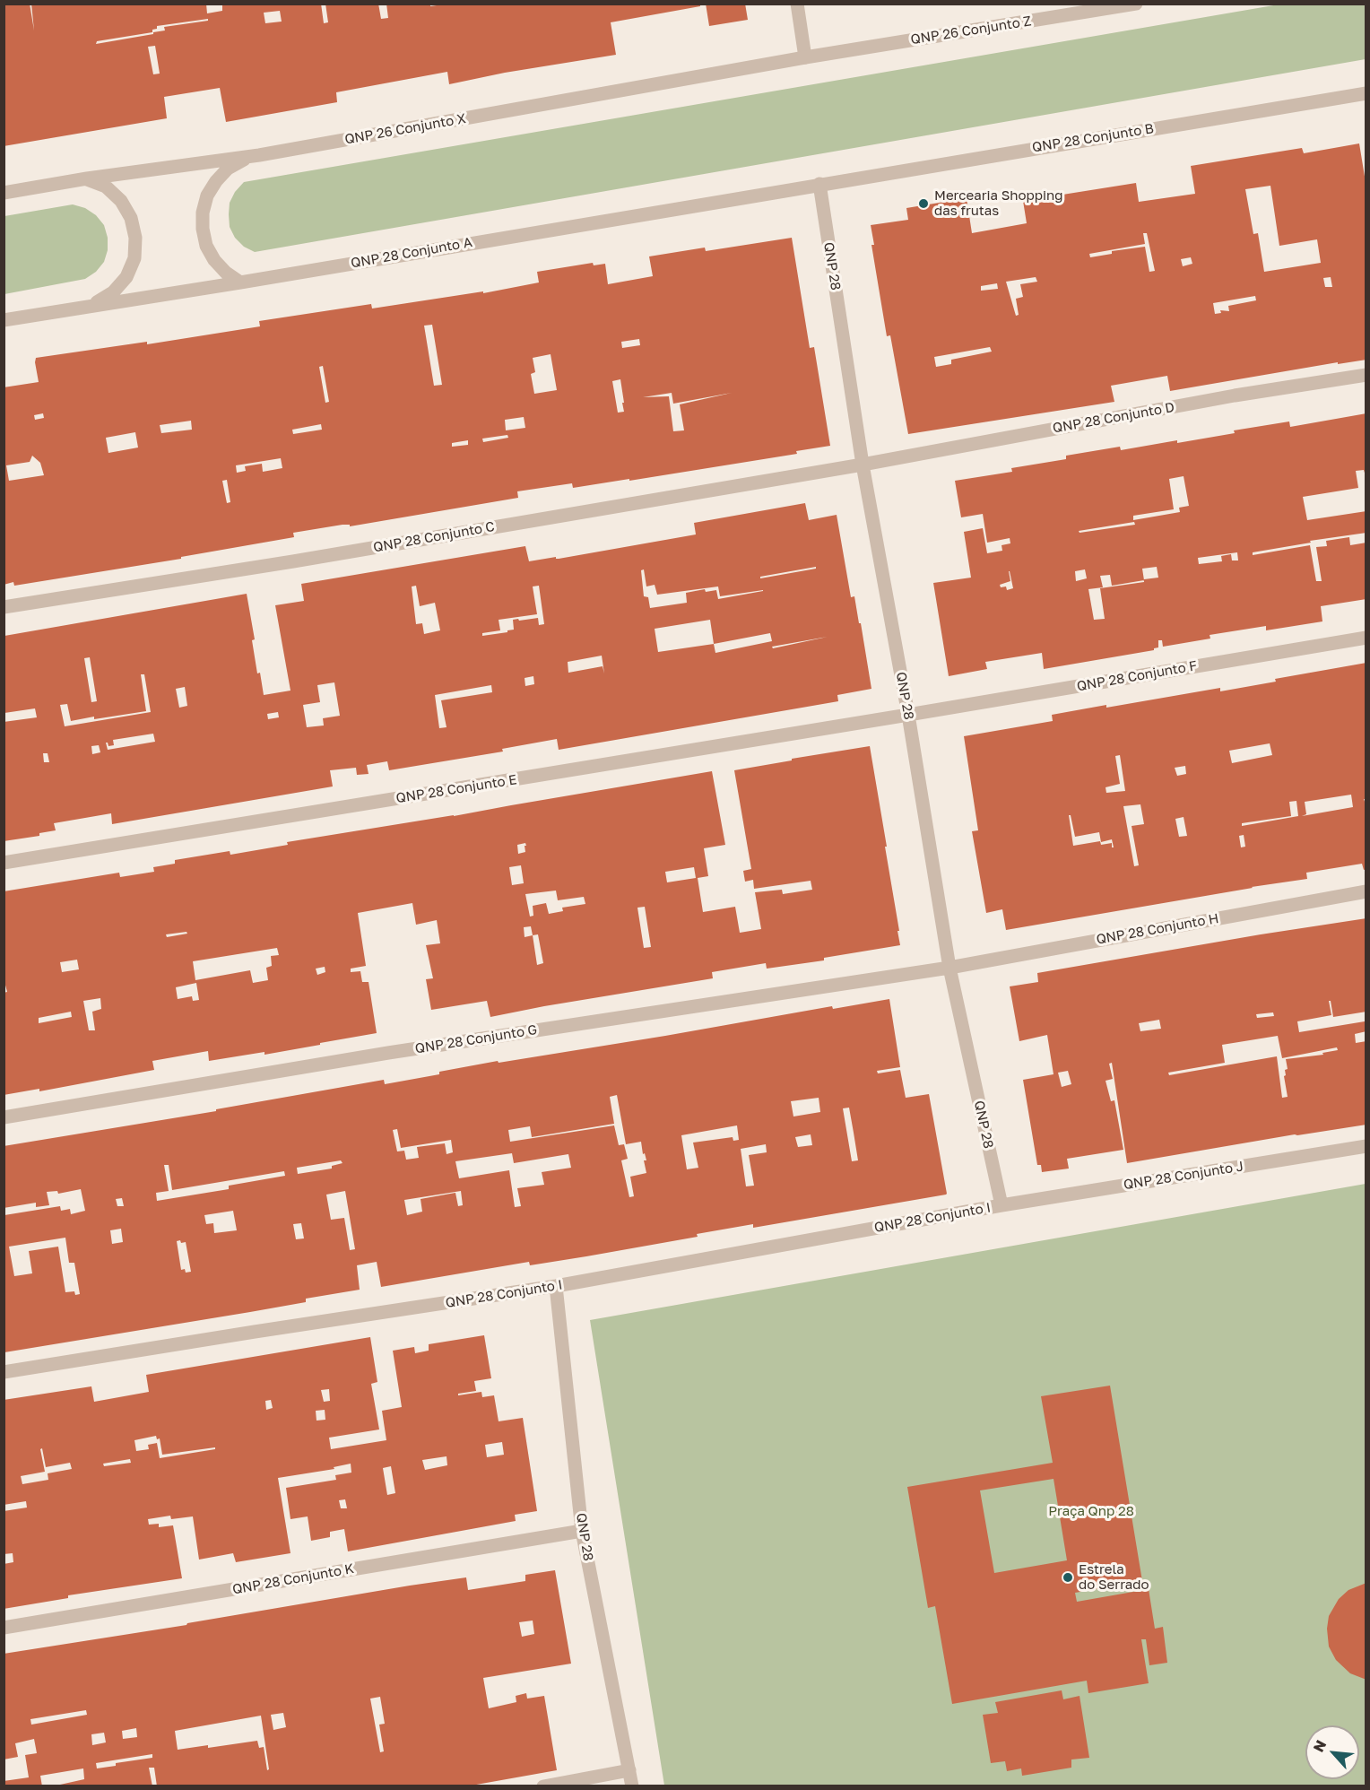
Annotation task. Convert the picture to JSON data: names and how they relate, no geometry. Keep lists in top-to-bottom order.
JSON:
{
  "streets": {
    "street": [
      "QNP 26 Conjunto Z",
      "QNP 26 Conjunto X",
      "QNP 28 Conjunto B",
      "QNP 28 Conjunto A",
      "QNP 28",
      "QNP 28 Conjunto D",
      "QNP 28 Conjunto C",
      "QNP 28 Conjunto F",
      "QNP 28 Conjunto E",
      "QNP 28 Conjunto H",
      "QNP 28 Conjunto G",
      "QNP 28 Conjunto J",
      "QNP 28 Conjunto I",
      "QNP 28 Conjunto K"
    ]
  },
  "crossings": [
    ["QNP 26 Conjunto Z", "QNP 26 Conjunto X"],
    ["QNP 28 Conjunto B", "QNP 28 Conjunto A"],
    ["QNP 28 Conjunto B", "QNP 28"],
    ["QNP 28 Conjunto A", "QNP 28"],
    ["QNP 28", "QNP 28 Conjunto D"],
    ["QNP 28", "QNP 28 Conjunto C"],
    ["QNP 28", "QNP 28 Conjunto F"],
    ["QNP 28", "QNP 28 Conjunto E"],
    ["QNP 28", "QNP 28 Conjunto H"],
    ["QNP 28", "QNP 28 Conjunto G"],
    ["QNP 28", "QNP 28 Conjunto J"],
    ["QNP 28", "QNP 28 Conjunto I"],
    ["QNP 28", "QNP 28 Conjunto K"],
    ["QNP 28 Conjunto D", "QNP 28 Conjunto C"],
    ["QNP 28 Conjunto F", "QNP 28 Conjunto E"],
    ["QNP 28 Conjunto H", "QNP 28 Conjunto G"],
    ["QNP 28 Conjunto J", "QNP 28 Conjunto I"]
  ],
  "parks": ["Praça Qnp 28"],
  "places": ["Mercearia Shopping das frutas", "Estrela do Serrado"],
  "north": "top left"
}
